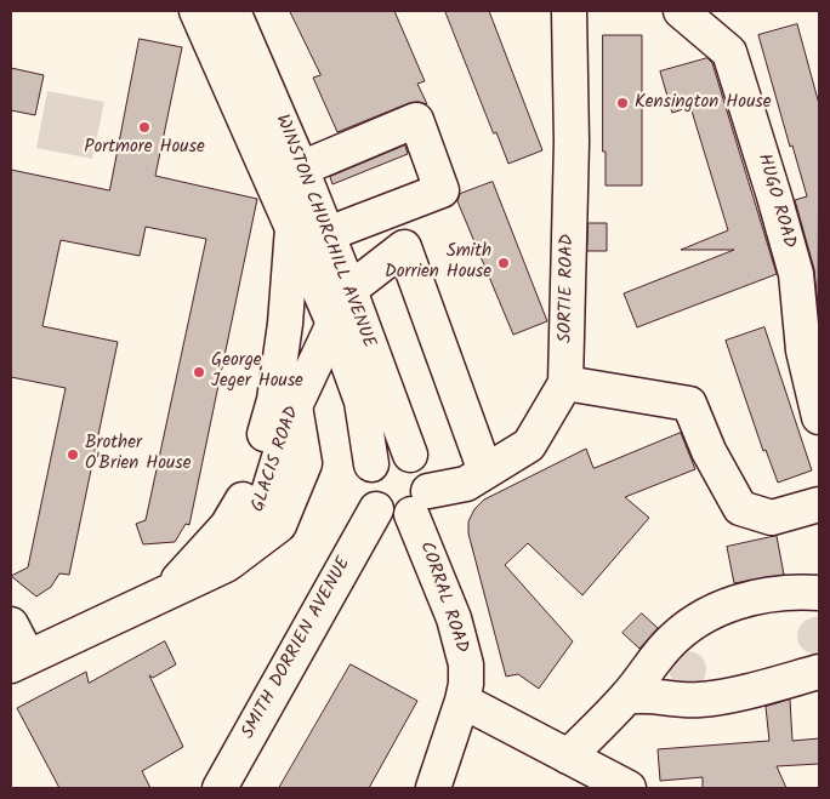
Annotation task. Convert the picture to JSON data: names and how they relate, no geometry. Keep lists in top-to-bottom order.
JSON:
{
  "streets": {
    "street": [
      "HUGO ROAD",
      "WINSTON CHURCHILL AVENUE",
      "SORTIE ROAD",
      "GLACIS ROAD",
      "CORRAL ROAD",
      "SMITH DORRIEN AVENUE"
    ]
  },
  "crossings": [
    ["WINSTON CHURCHILL AVENUE", "SORTIE ROAD"],
    ["WINSTON CHURCHILL AVENUE", "GLACIS ROAD"],
    ["WINSTON CHURCHILL AVENUE", "CORRAL ROAD"],
    ["WINSTON CHURCHILL AVENUE", "SMITH DORRIEN AVENUE"],
    ["SORTIE ROAD", "CORRAL ROAD"],
    ["SORTIE ROAD", "SMITH DORRIEN AVENUE"],
    ["CORRAL ROAD", "SMITH DORRIEN AVENUE"]
  ],
  "places": [
    "Kensington House",
    "Portmore House",
    "Smith Dorrien House",
    "George Jeger House",
    "Brother O'Brien House"
  ]
}
